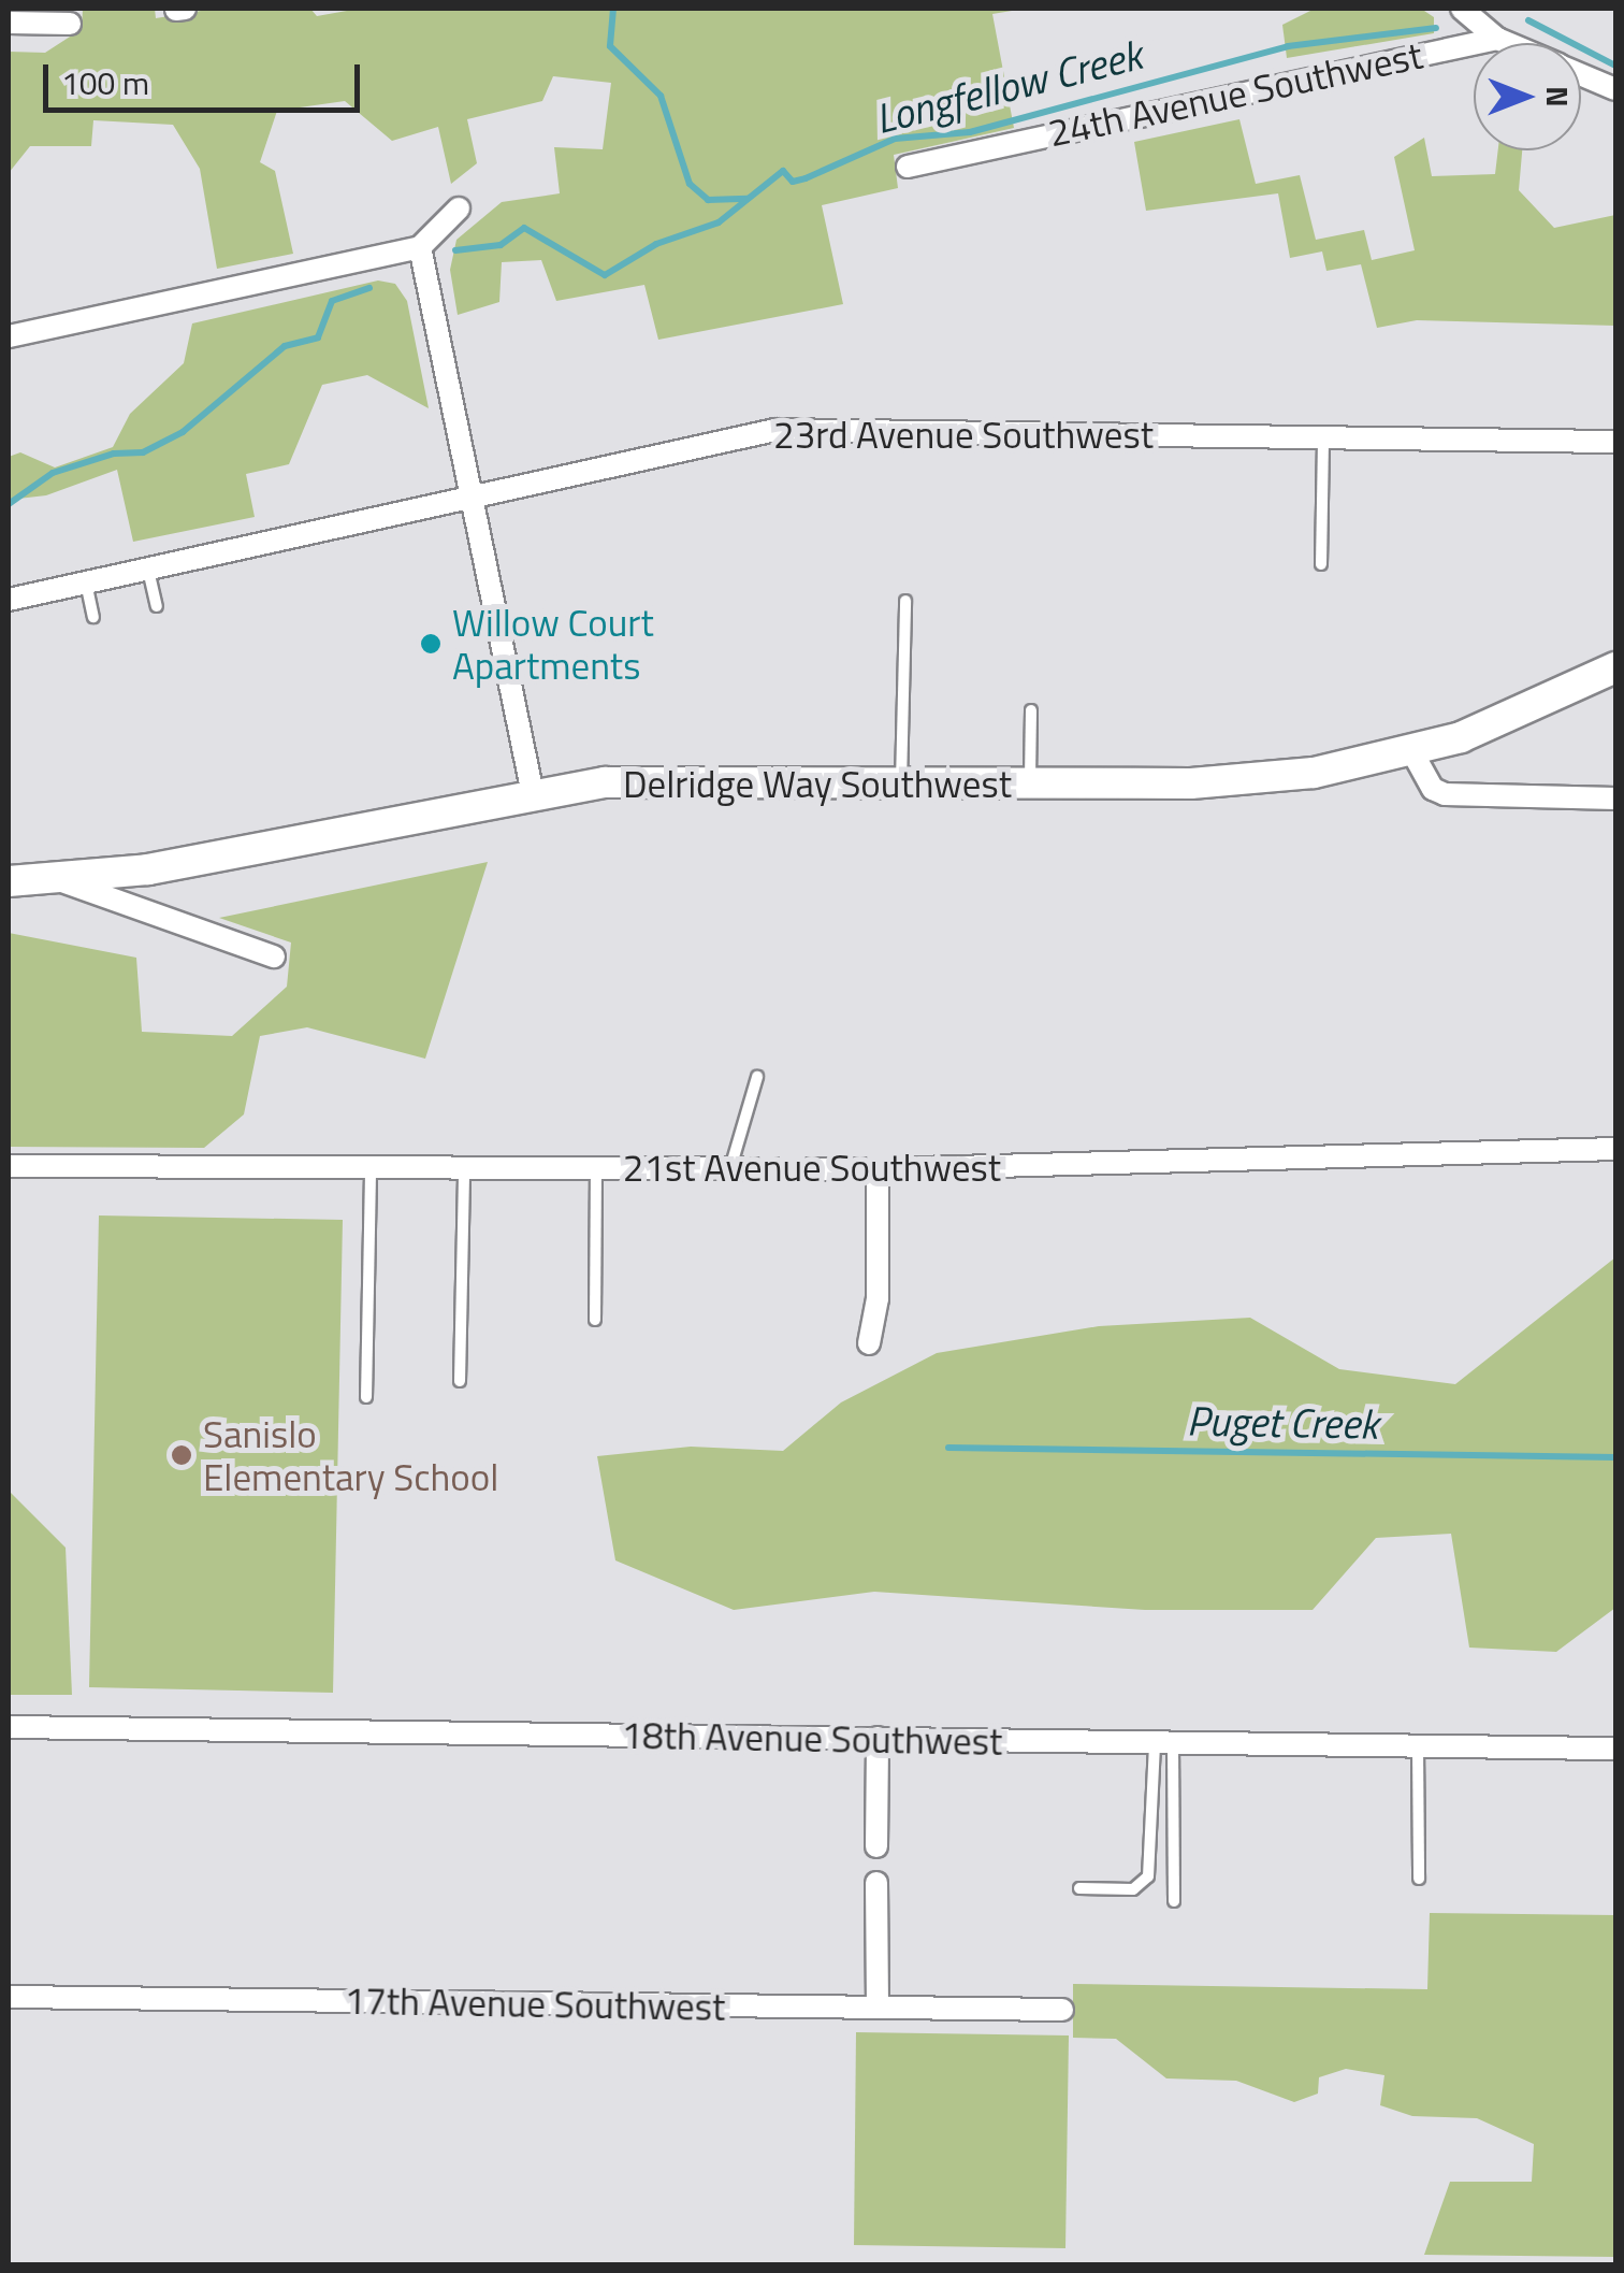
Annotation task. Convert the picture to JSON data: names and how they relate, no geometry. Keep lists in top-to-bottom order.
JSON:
{
  "streets": {
    "main road": ["Delridge Way Southwest"],
    "street": [
      "24th Avenue Southwest",
      "23rd Avenue Southwest",
      "21st Avenue Southwest",
      "18th Avenue Southwest",
      "17th Avenue Southwest"
    ]
  },
  "water": ["Longfellow Creek", "Puget Creek"],
  "places": ["Willow Court Apartments", "Sanislo Elementary School"],
  "scale_bar": "100 m",
  "north": "right"
}
